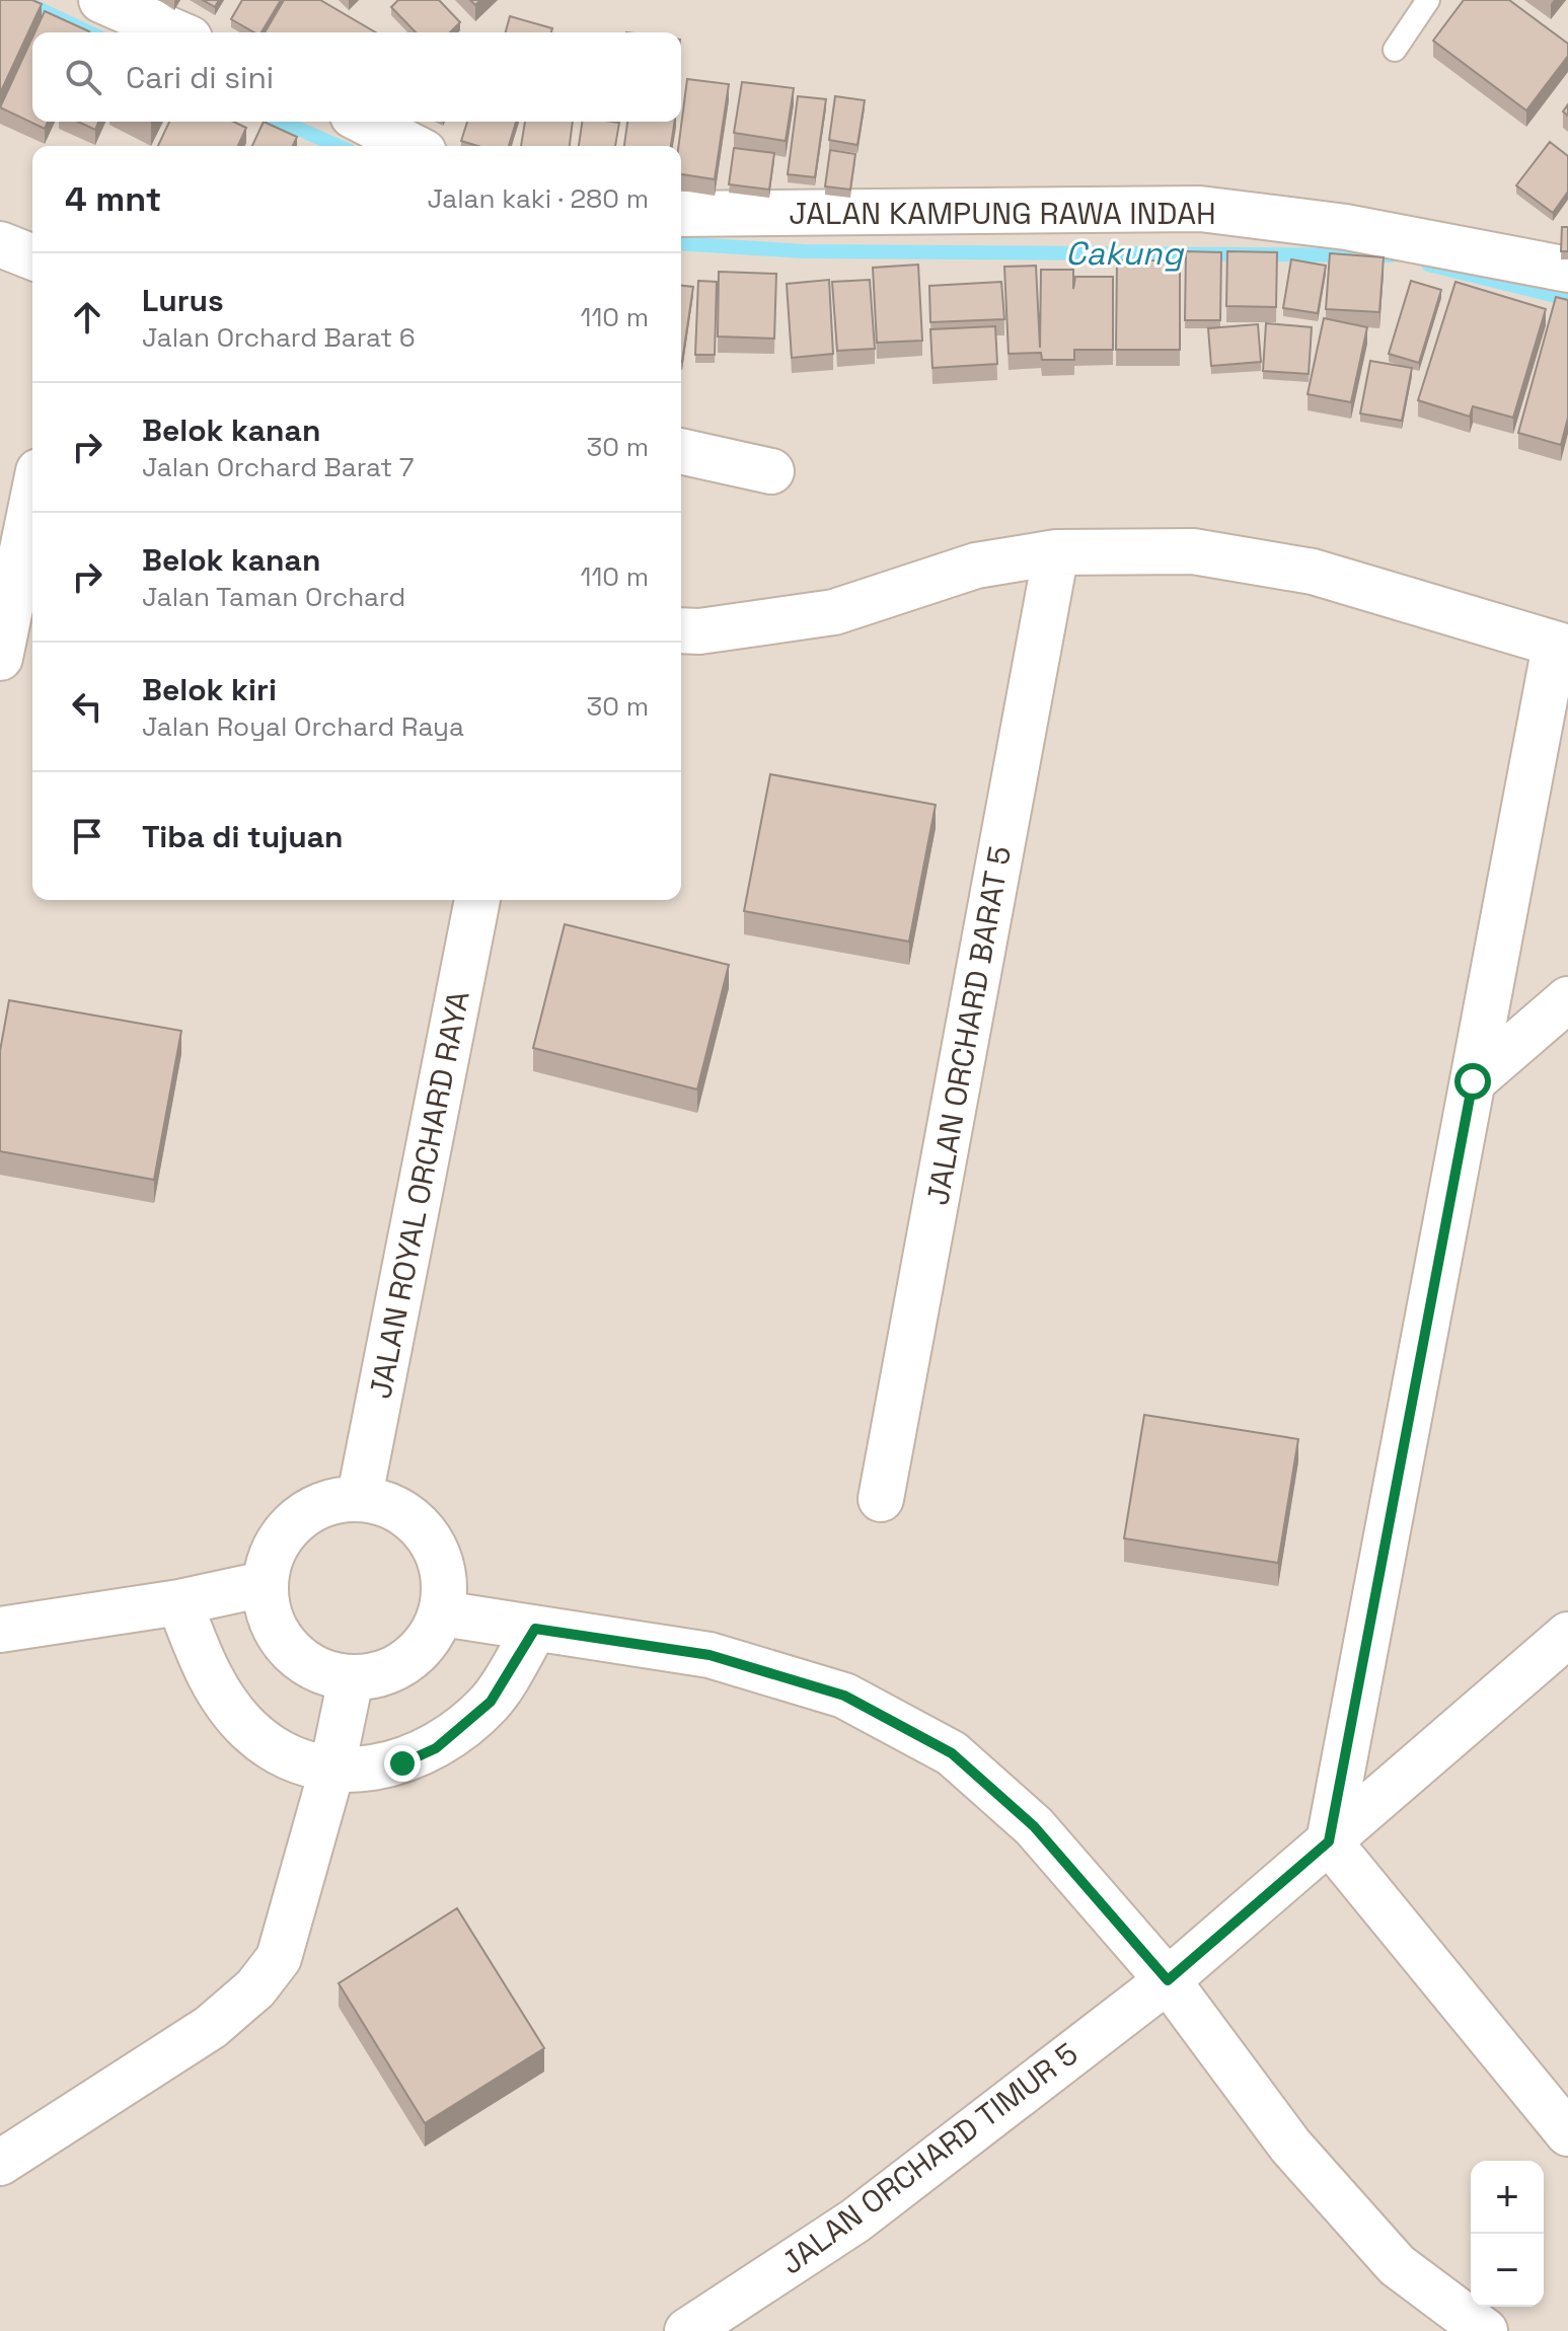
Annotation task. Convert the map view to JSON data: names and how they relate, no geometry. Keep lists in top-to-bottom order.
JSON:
{
  "streets": {
    "street": [
      "JALAN KAMPUNG RAWA INDAH",
      "JALAN ORCHARD BARAT 5",
      "JALAN ROYAL ORCHARD RAYA",
      "JALAN ORCHARD TIMUR 5"
    ]
  },
  "water": ["Cakung"],
  "page": {
    "search": "Cari di sini",
    "heading": ["4 mnt", "Jalan kaki · 280 m"],
    "list": [
      ["Lurus", "Jalan Orchard Barat 6", "110 m"],
      ["Belok kanan", "Jalan Orchard Barat 7", "30 m"],
      ["Belok kanan", "Jalan Taman Orchard", "110 m"],
      ["Belok kiri", "Jalan Royal Orchard Raya", "30 m"],
      "Tiba di tujuan"
    ],
    "map_buttons": ["+", "−"]
  }
}
